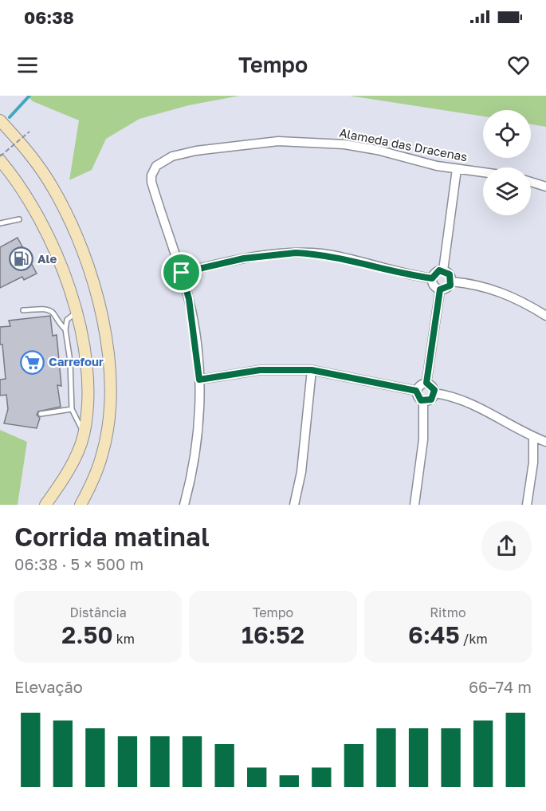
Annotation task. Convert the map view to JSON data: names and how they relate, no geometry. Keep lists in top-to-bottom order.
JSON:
{
  "streets": {
    "street": ["Alameda das Dracenas"]
  },
  "places": {
    "fuel station": ["Ale"],
    "supermarket": ["Carrefour"]
  },
  "page": {
    "status": "06:38",
    "header": "Tempo",
    "heading": ["Corrida matinal", "06:38 · 5 × 500 m"],
    "stats": [
      ["Distância", "2.50 km"],
      ["Tempo", "16:52"],
      ["Ritmo", "6:45 /km"]
    ],
    "chart": ["Elevação", "66–74 m"]
  }
}
